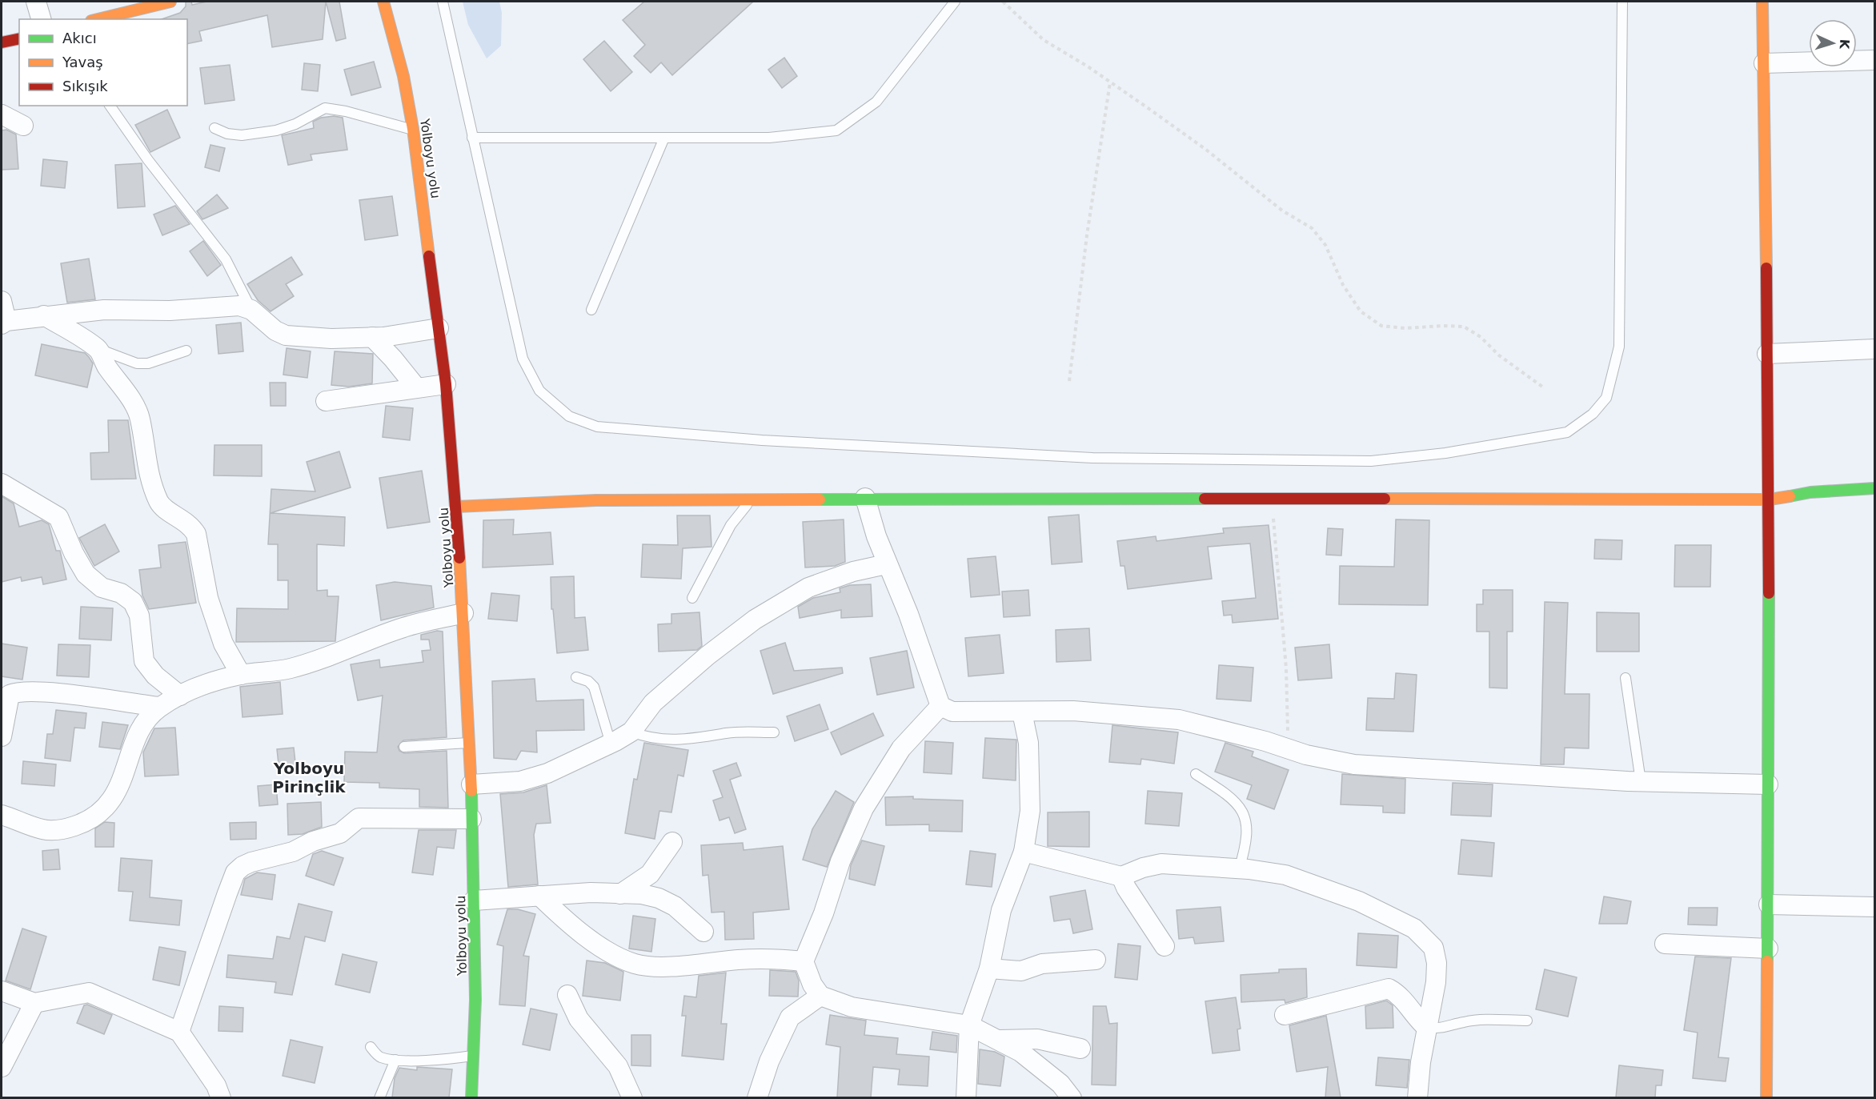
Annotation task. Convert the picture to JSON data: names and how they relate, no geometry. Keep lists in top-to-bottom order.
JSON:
{
  "streets": {
    "street": ["Yolboyu yolu"]
  },
  "districts": ["Yolboyu Pirinçlik"],
  "legend": ["Akıcı", "Yavaş", "Sıkışık"],
  "north": "right"
}
